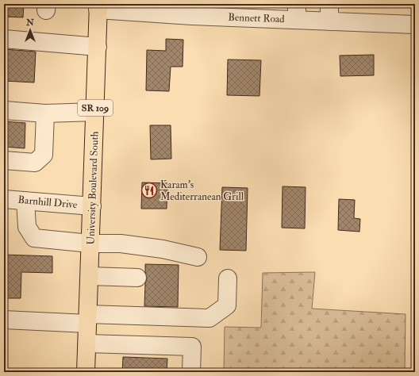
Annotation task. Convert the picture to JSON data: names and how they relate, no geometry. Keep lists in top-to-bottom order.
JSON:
{
  "streets": {
    "main road": ["SR 109", "University Boulevard South"],
    "street": ["Bennett Road", "Barnhill Drive"]
  },
  "crossings": [
    ["Bennett Road", "University Boulevard South"],
    ["University Boulevard South", "Barnhill Drive"]
  ],
  "places": {
    "restaurant": ["Karam's Mediterranean Grill"]
  },
  "north": "top"
}
